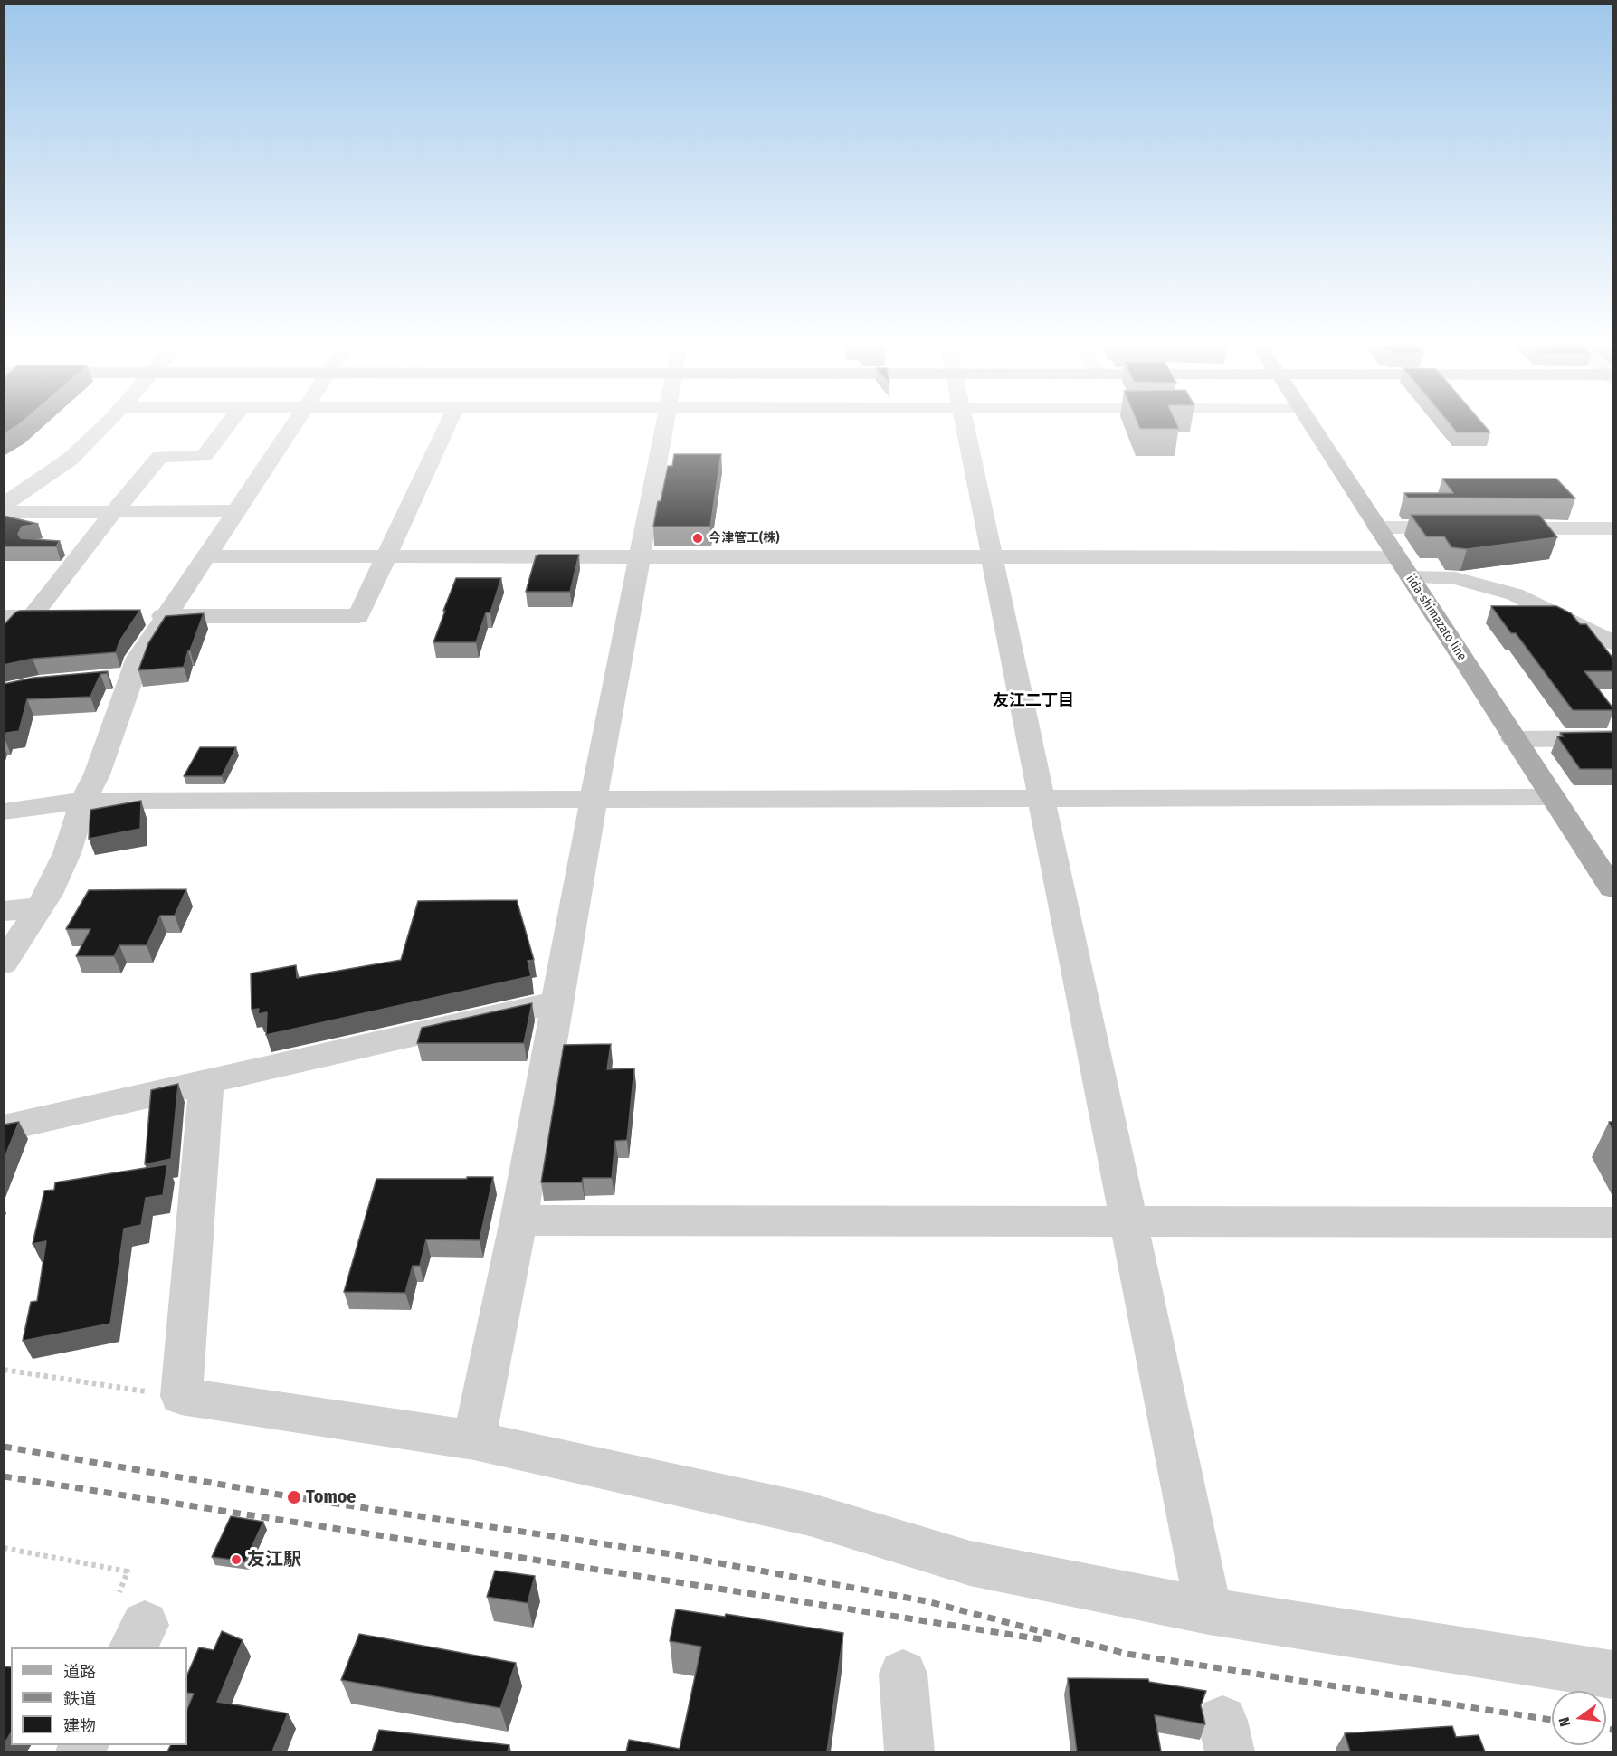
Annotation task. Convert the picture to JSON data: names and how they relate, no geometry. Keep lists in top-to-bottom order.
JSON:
{
  "streets": {
    "main road": ["iida-shimazato line"]
  },
  "districts": ["友江二丁目"],
  "places": ["今津管工(株)", "Tomoe", "友江駅"],
  "legend": ["道路", "鉄道", "建物"],
  "north": "left"
}
